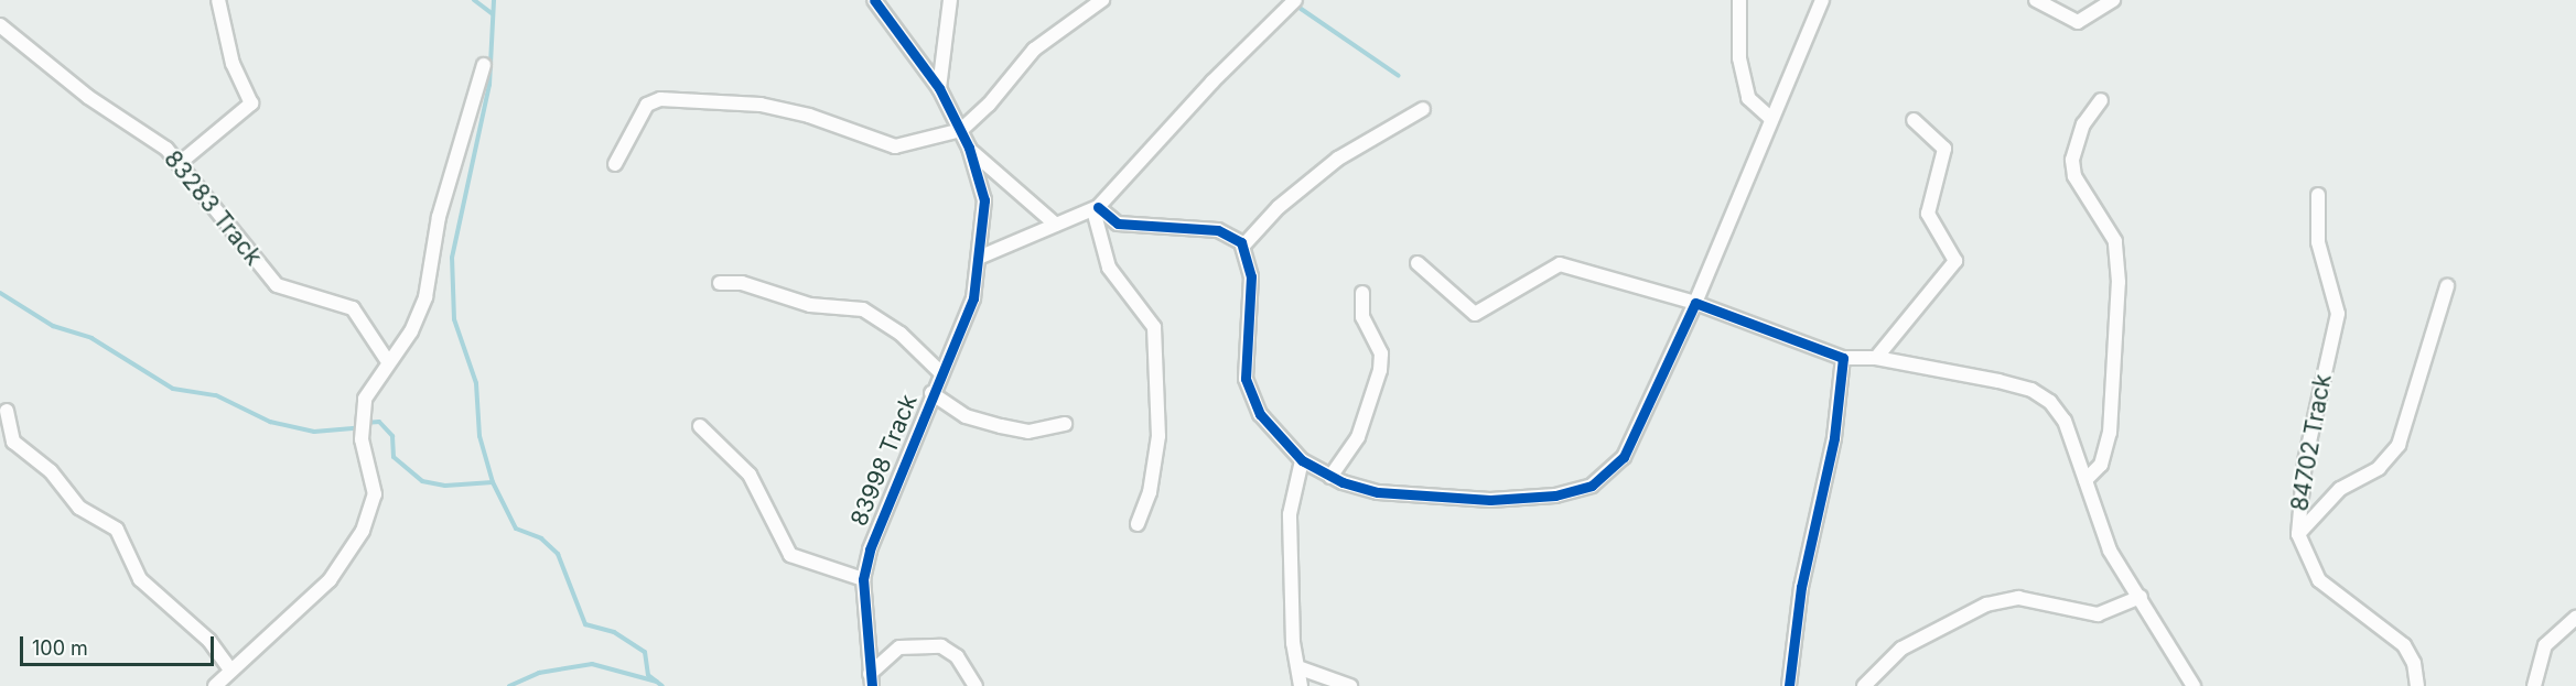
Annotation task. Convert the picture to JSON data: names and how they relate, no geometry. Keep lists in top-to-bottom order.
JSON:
{
  "streets": {
    "street": ["83283 Track", "84702 Track", "83998 Track"]
  },
  "scale_bar": "100 m"
}
